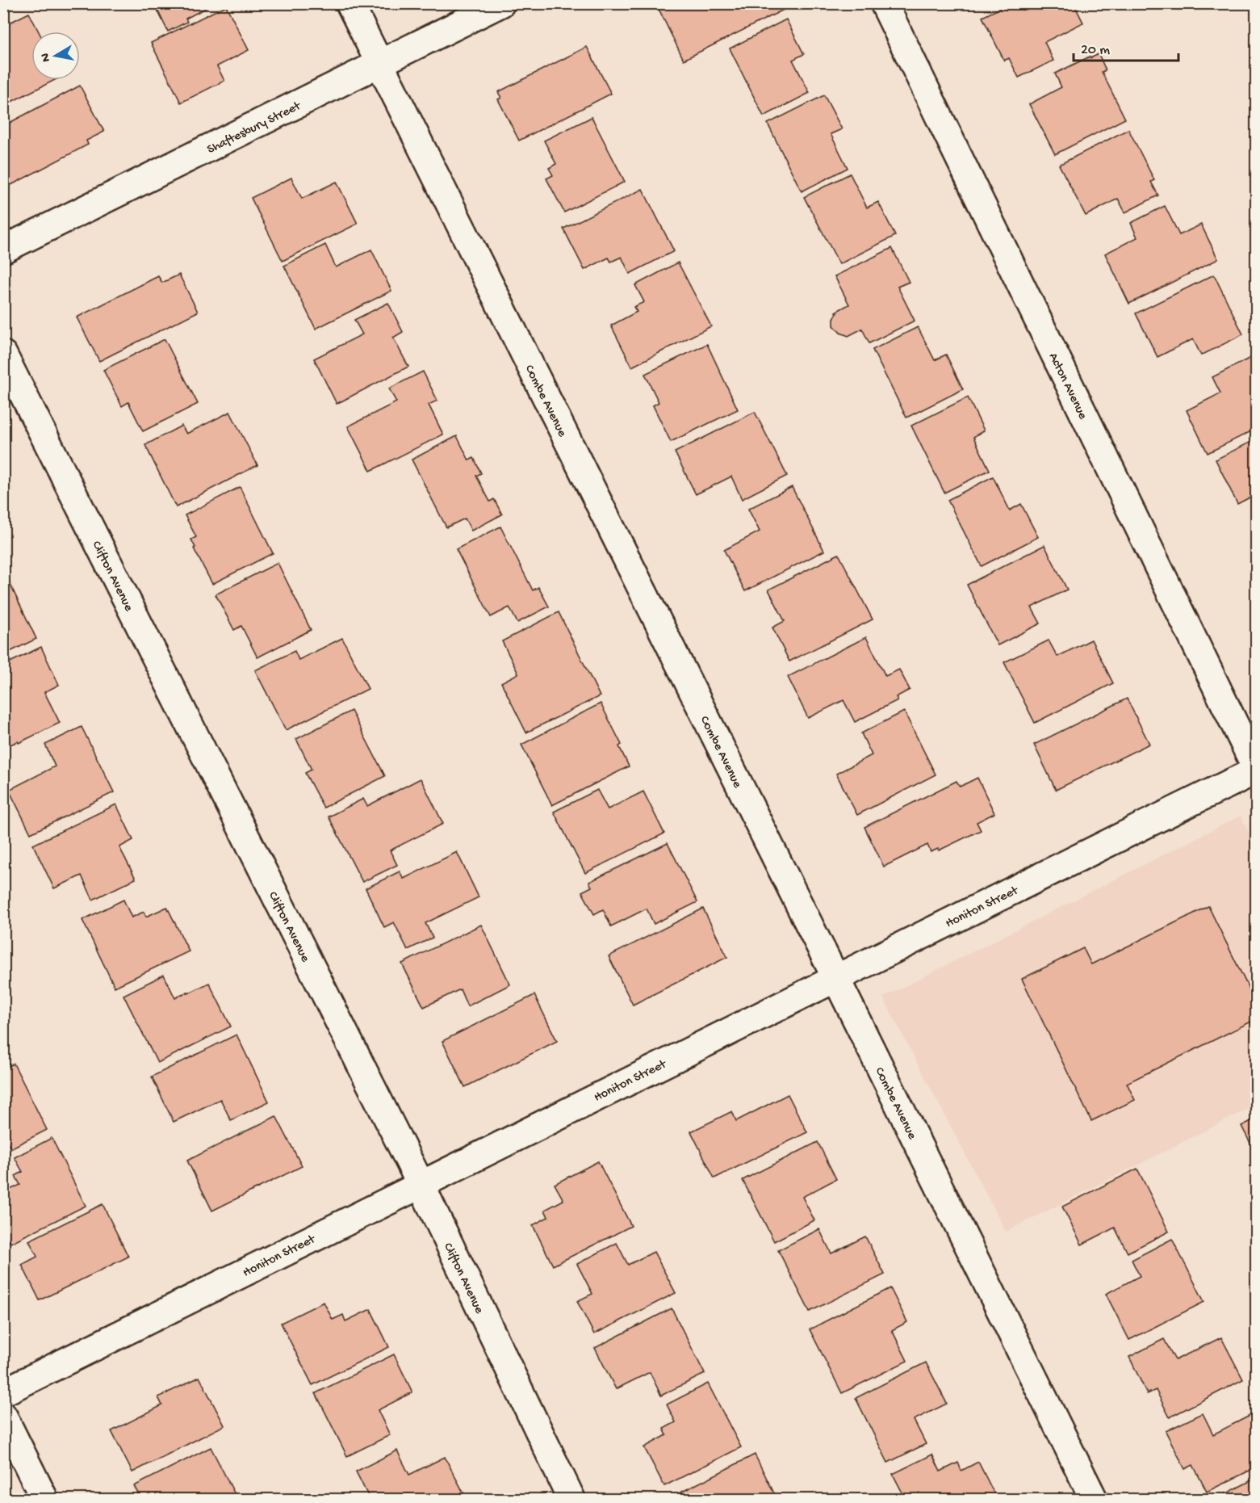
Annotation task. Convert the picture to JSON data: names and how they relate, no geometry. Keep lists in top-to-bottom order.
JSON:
{
  "streets": {
    "street": [
      "Shaftesbury Street",
      "Acton Avenue",
      "Combe Avenue",
      "Clifton Avenue",
      "Honiton Street"
    ]
  },
  "crossings": [
    ["Shaftesbury Street", "Combe Avenue"],
    ["Acton Avenue", "Honiton Street"],
    ["Combe Avenue", "Honiton Street"],
    ["Clifton Avenue", "Honiton Street"]
  ],
  "scale_bar": "20 m",
  "north": "left"
}
